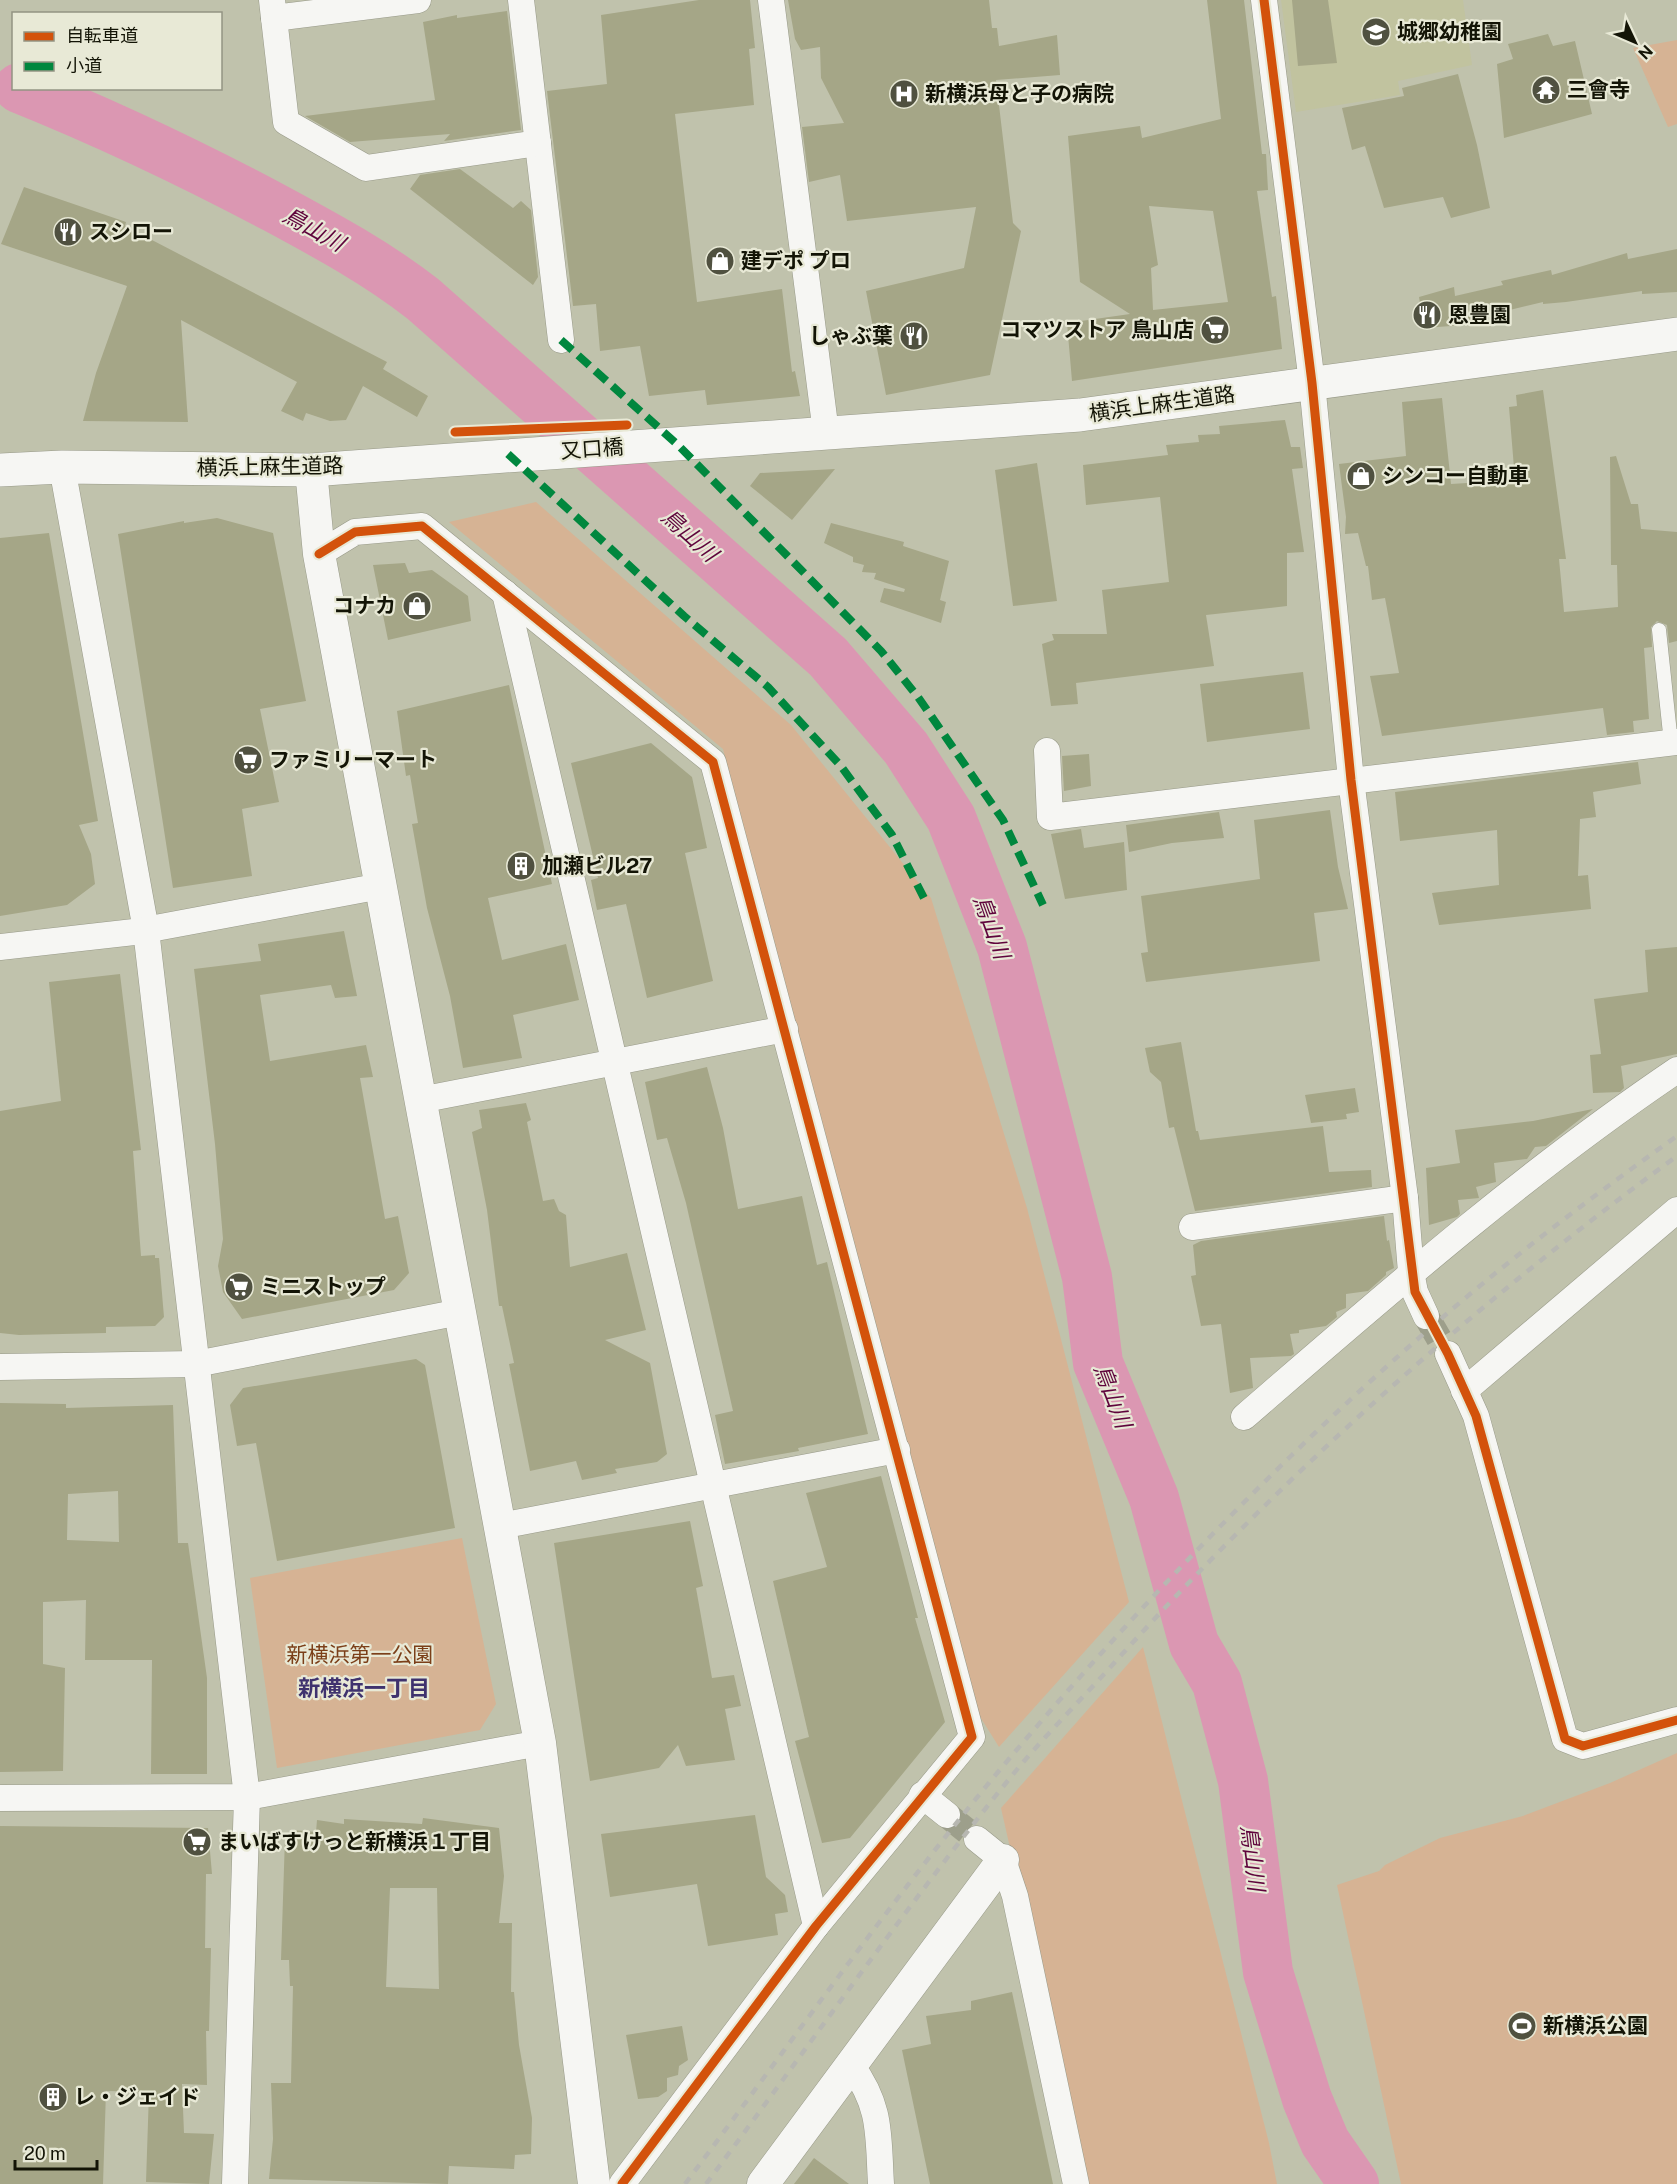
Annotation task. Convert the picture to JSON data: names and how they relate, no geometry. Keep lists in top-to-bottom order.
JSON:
{
  "streets": {
    "main road": ["横浜上麻生道路", "又口橋"]
  },
  "crossings": [
    ["横浜上麻生道路", "又口橋"]
  ],
  "districts": ["新横浜一丁目"],
  "water": ["鳥山川"],
  "parks": ["新横浜第一公園"],
  "places": {
    "school or university": ["城郷幼稚園"],
    "temple": ["三會寺"],
    "hospital": ["新横浜母と子の病院"],
    "restaurant": ["スシロー", "恩豊園", "しゃぶ葉"],
    "shop": ["建デポ プロ", "シンコー自動車", "コナカ"],
    "supermarket": [
      "コマツストア 鳥山店",
      "ファミリーマート",
      "ミニストップ",
      "まいばすけっと新横浜１丁目"
    ],
    "building": ["加瀬ビル27", "レ・ジェイド"],
    "sports": ["新横浜公園"]
  },
  "legend": ["自転車道", "小道"],
  "scale_bar": "20 m",
  "north": "bottom right"
}
